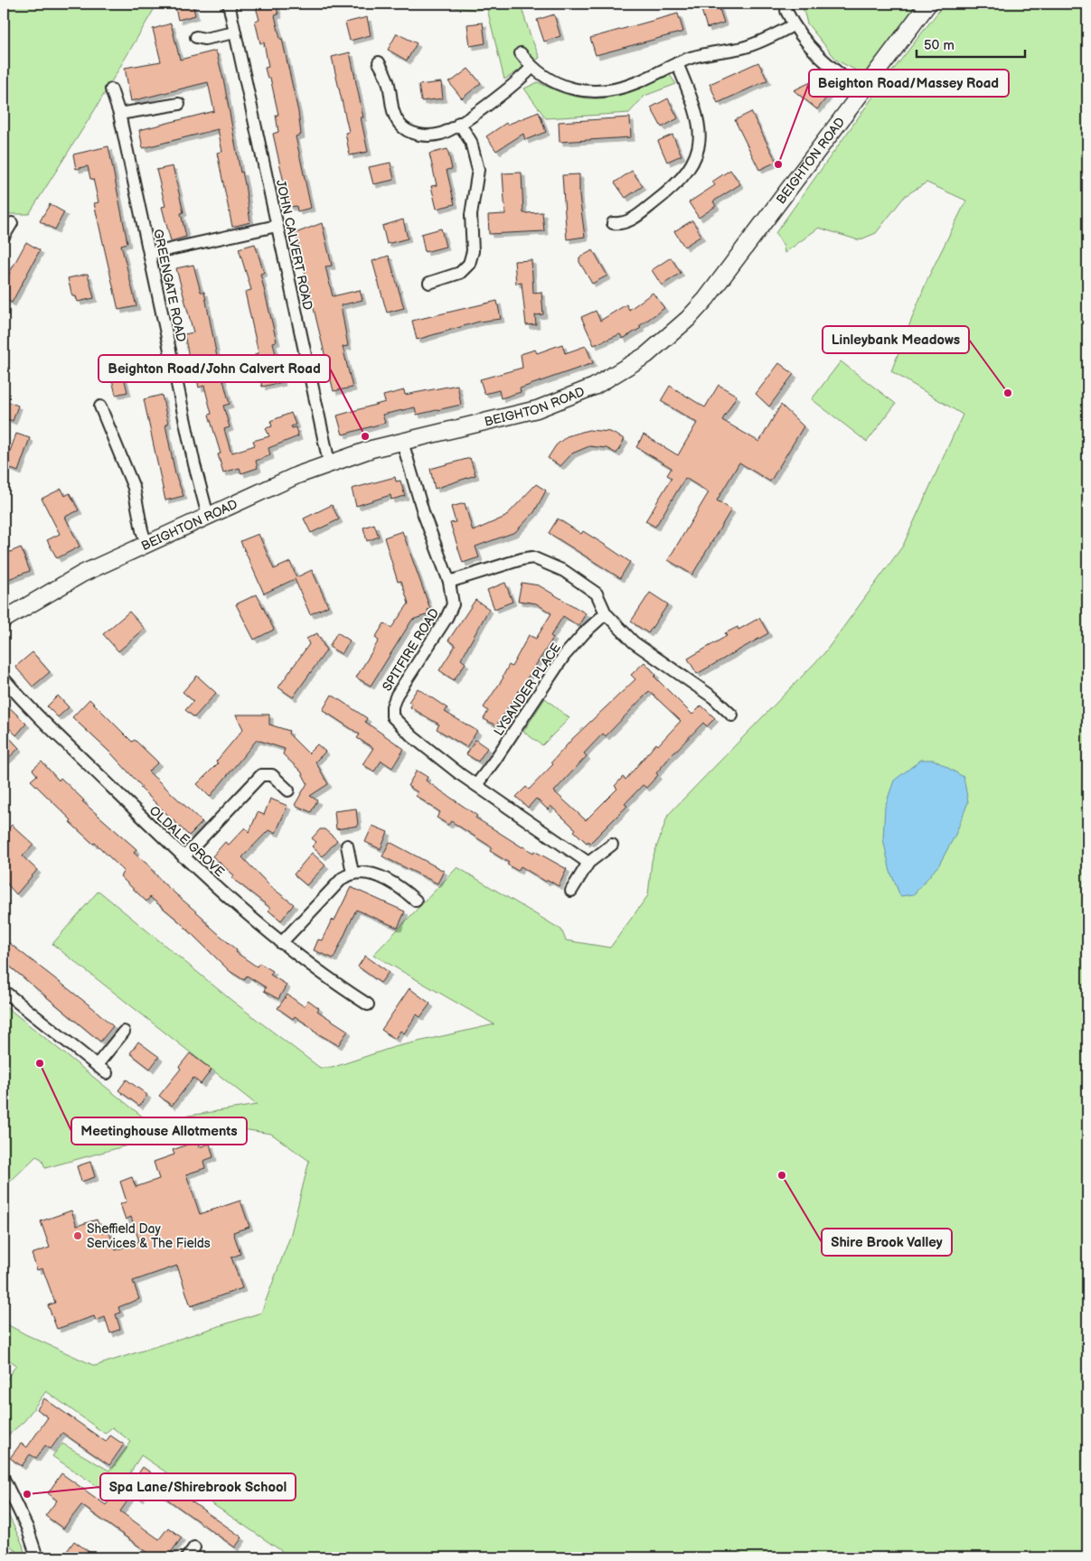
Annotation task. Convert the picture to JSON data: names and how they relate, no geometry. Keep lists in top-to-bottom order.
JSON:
{
  "streets": {
    "street": [
      "BEIGHTON ROAD",
      "JOHN CALVERT ROAD",
      "GREENGATE ROAD",
      "SPITFIRE ROAD",
      "LYSANDER PLACE",
      "OLDALE GROVE"
    ]
  },
  "crossings": [
    ["BEIGHTON ROAD", "JOHN CALVERT ROAD"],
    ["BEIGHTON ROAD", "GREENGATE ROAD"],
    ["BEIGHTON ROAD", "SPITFIRE ROAD"],
    ["SPITFIRE ROAD", "LYSANDER PLACE"]
  ],
  "places": [
    "Beighton Road/Massey Road",
    "Linleybank Meadows",
    "Beighton Road/John Calvert Road",
    "Meetinghouse Allotments",
    "Shire Brook Valley",
    "Sheffield Day Services & The Fields",
    "Spa Lane/Shirebrook School"
  ],
  "scale_bar": "50 m"
}
